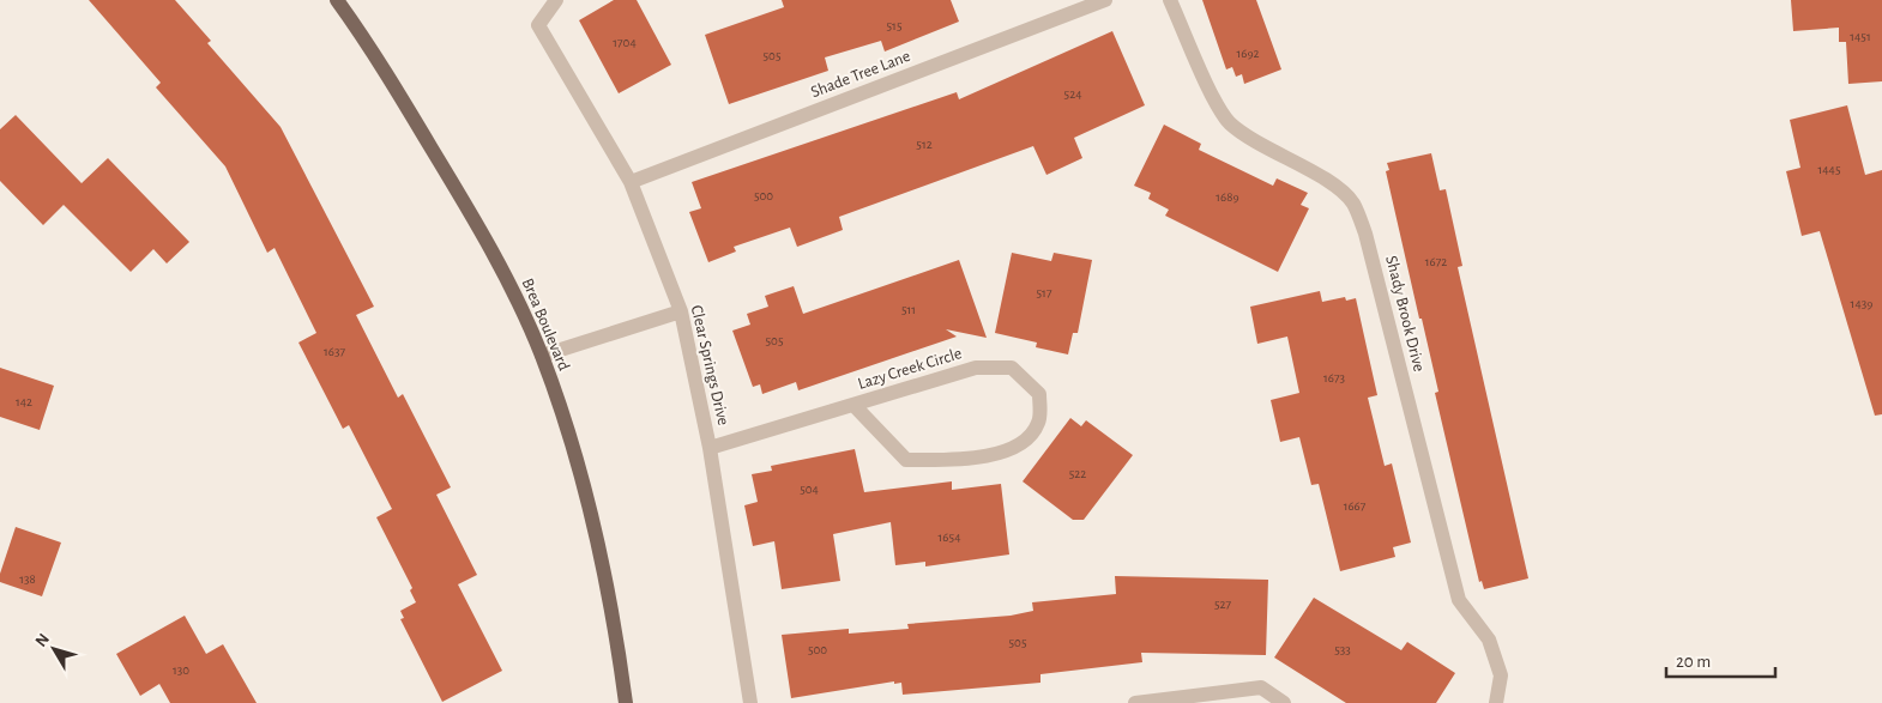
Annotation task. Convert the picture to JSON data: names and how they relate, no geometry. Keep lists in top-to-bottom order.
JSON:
{
  "streets": {
    "main road": ["Brea Boulevard"],
    "street": [
      "Shade Tree Lane",
      "Shady Brook Drive",
      "Clear Springs Drive",
      "Lazy Creek Circle"
    ]
  },
  "crossings": [
    ["Shade Tree Lane", "Clear Springs Drive"],
    ["Clear Springs Drive", "Lazy Creek Circle"]
  ],
  "house_numbers": [
    "515",
    "1451",
    "1704",
    "1692",
    "505",
    "524",
    "512",
    "1445",
    "500",
    "1689",
    "1672",
    "517",
    "1439",
    "511",
    "505",
    "1637",
    "1673",
    "142",
    "522",
    "504",
    "1667",
    "1654",
    "138",
    "527",
    "505",
    "500",
    "533",
    "130"
  ],
  "scale_bar": "20 m",
  "north": "top left"
}
